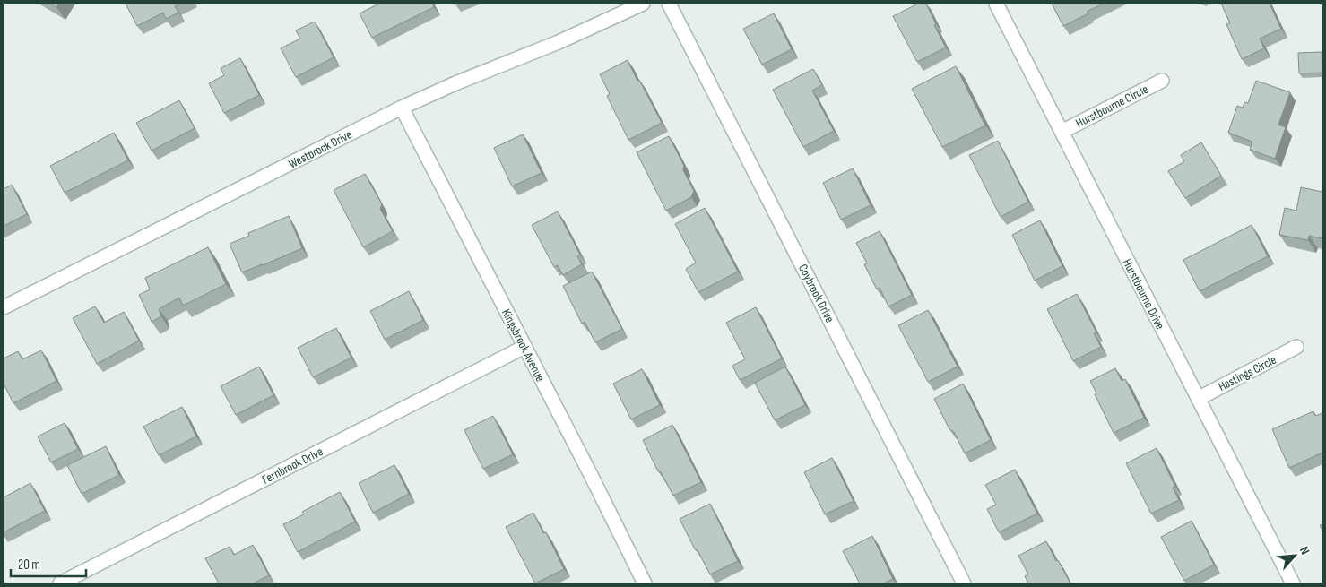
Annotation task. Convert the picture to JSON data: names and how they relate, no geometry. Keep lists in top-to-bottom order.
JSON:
{
  "streets": {
    "street": [
      "Hurstbourne Circle",
      "Westbrook Drive",
      "Coybrook Drive",
      "Hurstbourne Drive",
      "Kingsbrook Avenue",
      "Hastings Circle",
      "Fernbrook Drive"
    ]
  },
  "crossings": [
    ["Hurstbourne Circle", "Hurstbourne Drive"],
    ["Westbrook Drive", "Kingsbrook Avenue"],
    ["Hurstbourne Drive", "Hastings Circle"],
    ["Kingsbrook Avenue", "Fernbrook Drive"]
  ],
  "scale_bar": "20 m",
  "north": "top right"
}
